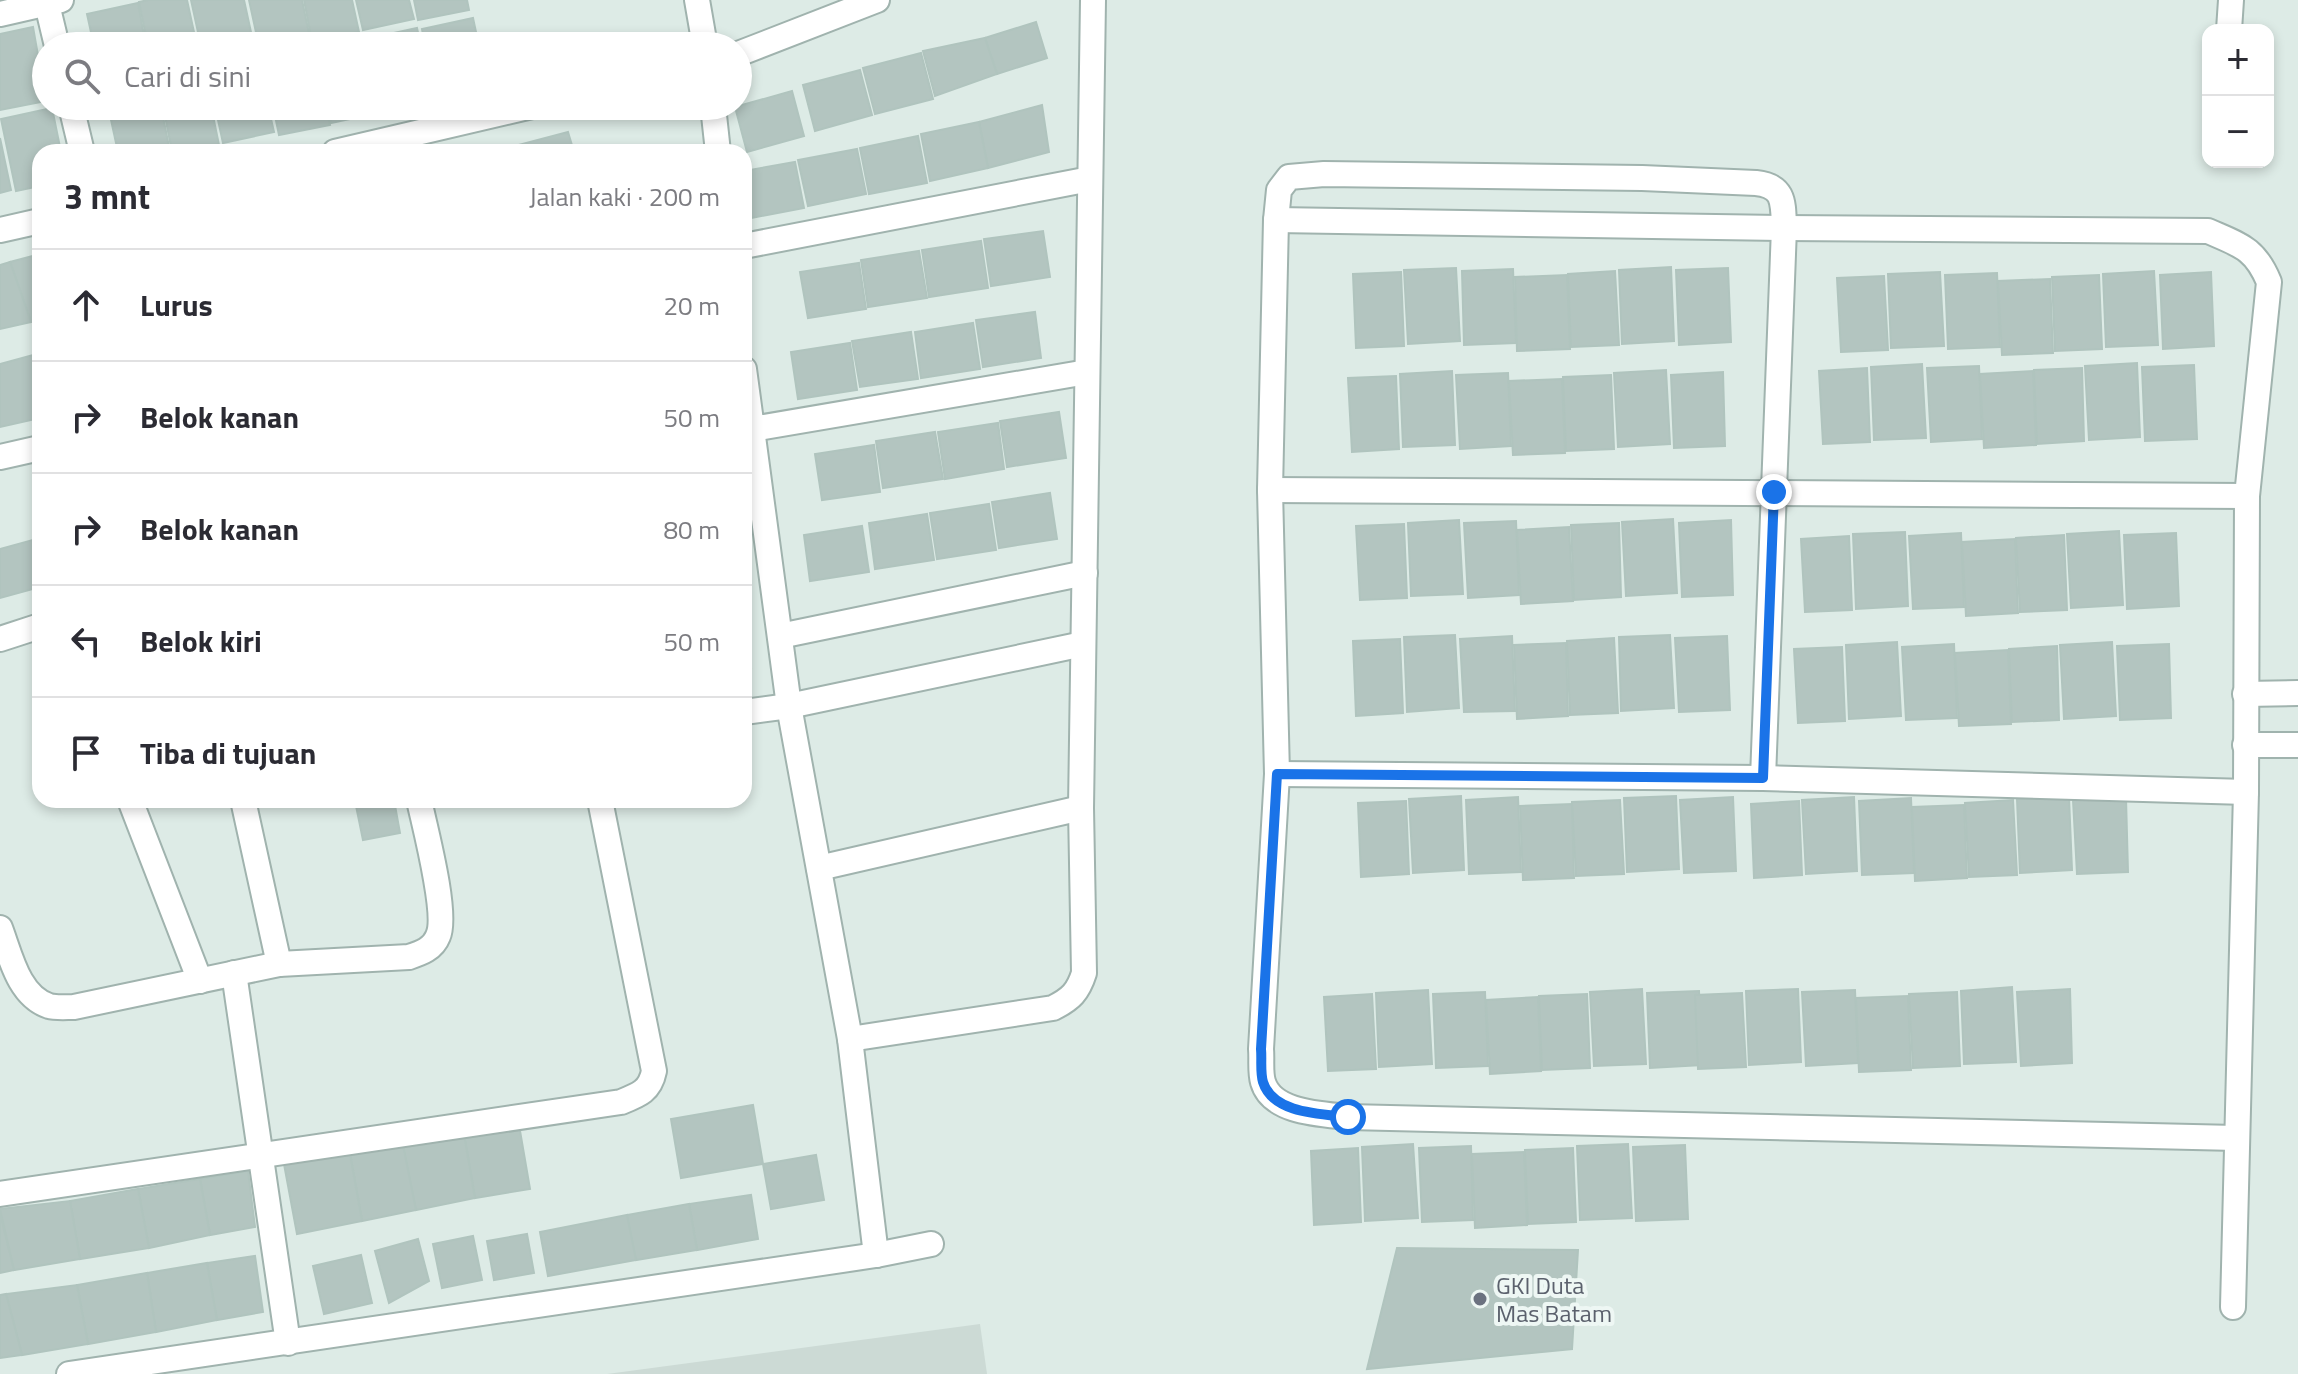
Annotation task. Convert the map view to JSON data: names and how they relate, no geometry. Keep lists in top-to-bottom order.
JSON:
{
  "places": ["GKI Duta Mas Batam"],
  "page": {
    "map_buttons": ["+", "−"],
    "search": "Cari di sini",
    "heading": ["3 mnt", "Jalan kaki · 200 m"],
    "list": [
      ["Lurus", "20 m"],
      ["Belok kanan", "50 m"],
      ["Belok kanan", "80 m"],
      ["Belok kiri", "50 m"],
      "Tiba di tujuan"
    ]
  }
}
